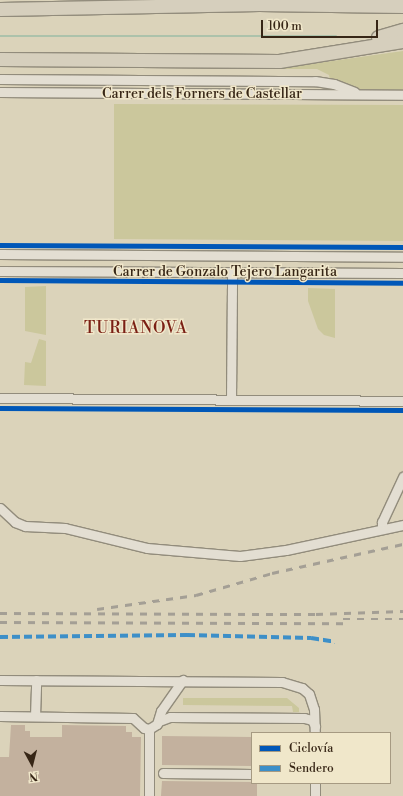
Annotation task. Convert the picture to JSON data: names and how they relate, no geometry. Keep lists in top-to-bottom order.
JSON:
{
  "streets": {
    "street": ["Carrer dels Forners de Castellar", "Carrer de Gonzalo Tejero Langarita"]
  },
  "districts": ["TURIANOVA"],
  "legend": ["Ciclovía", "Sendero"],
  "scale_bar": "100 m",
  "north": "bottom"
}
